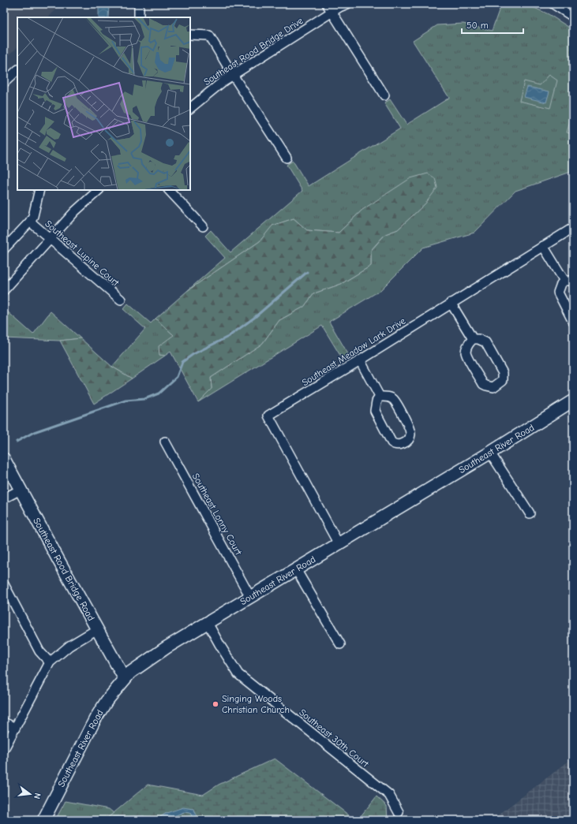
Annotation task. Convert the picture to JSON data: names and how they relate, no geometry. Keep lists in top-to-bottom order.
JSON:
{
  "streets": {
    "main road": ["Southeast River Road", "Southeast Rood Bridge Road"],
    "street": [
      "Southeast Rood Bridge Drive",
      "Southeast Lupine Court",
      "Southeast Meadow Lark Drive",
      "Southeast Lonny Court",
      "Southeast 30th Court"
    ]
  },
  "crossings": [
    ["Southeast Meadow Lark Drive", "Southeast River Road"],
    ["Southeast River Road", "Southeast Lonny Court"],
    ["Southeast River Road", "Southeast Rood Bridge Road"],
    ["Southeast River Road", "Southeast 30th Court"]
  ],
  "places": ["Singing Woods Christian Church"],
  "scale_bar": "50 m",
  "north": "right"
}
